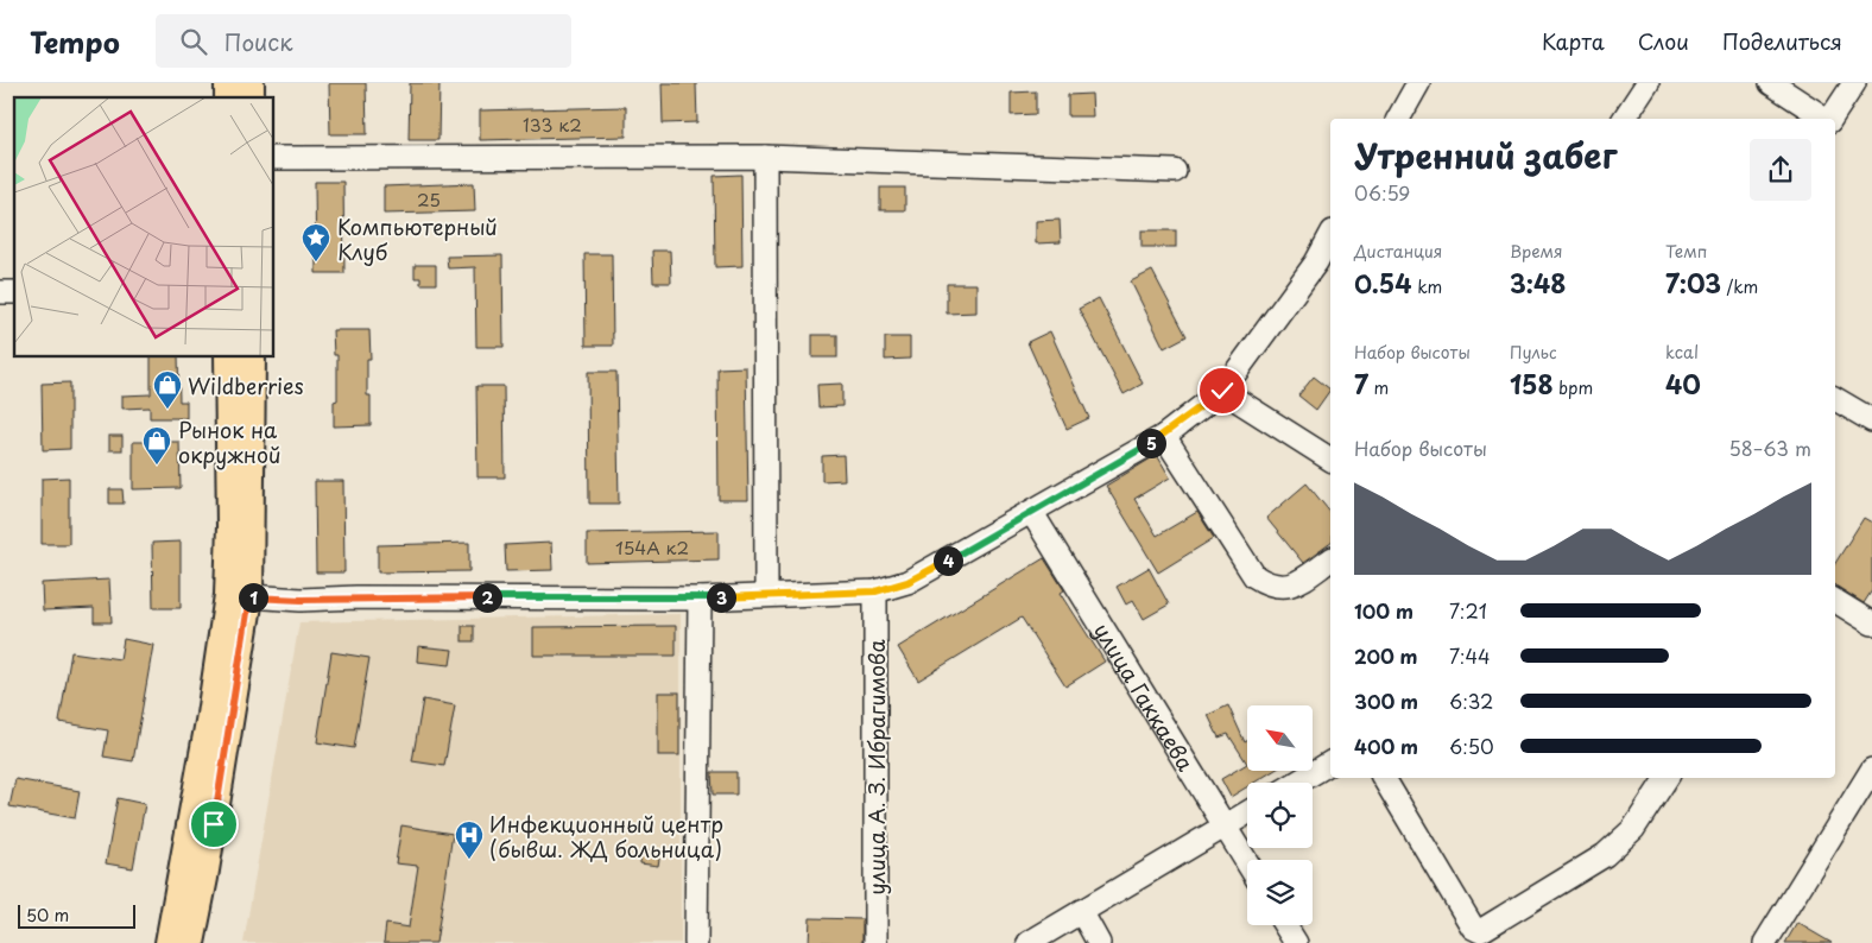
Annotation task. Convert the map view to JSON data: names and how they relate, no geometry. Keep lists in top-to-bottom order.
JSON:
{
  "streets": {
    "street": ["улица Гаккаева", "улица А. З. Ибрагимова"]
  },
  "places": {
    "place": ["Компьютерный Клуб"],
    "shop": ["Wildberries", "Рынок на окружной"],
    "hospital": ["Инфекционный центр (бывш. ЖД больница)"]
  },
  "house_numbers": ["133 к2", "25", "154А к2"],
  "scale_bar": "50 m",
  "north": "top left",
  "page": {
    "header": "Tempo",
    "search": "Поиск",
    "nav": ["Карта", "Слои", "Поделиться"],
    "heading": ["Утренний забег", "06:59"],
    "stats": [
      ["Дистанция", "0.54 km"],
      ["Время", "3:48"],
      ["Темп", "7:03 /km"],
      ["Набор высоты", "7 m"],
      ["Пульс", "158 bpm"],
      ["kcal", "40"]
    ],
    "chart": ["Набор высоты", "58–63 m"],
    "pins": [
      "5",
      "4",
      "1",
      "2",
      "3"
    ],
    "list": [
      {
        "name": "100 m",
        "note": "7:21"
      },
      {
        "name": "200 m",
        "note": "7:44"
      },
      {
        "name": "300 m",
        "note": "6:32"
      },
      {
        "name": "400 m",
        "note": "6:50"
      }
    ],
    "scale": "50 m"
  }
}
